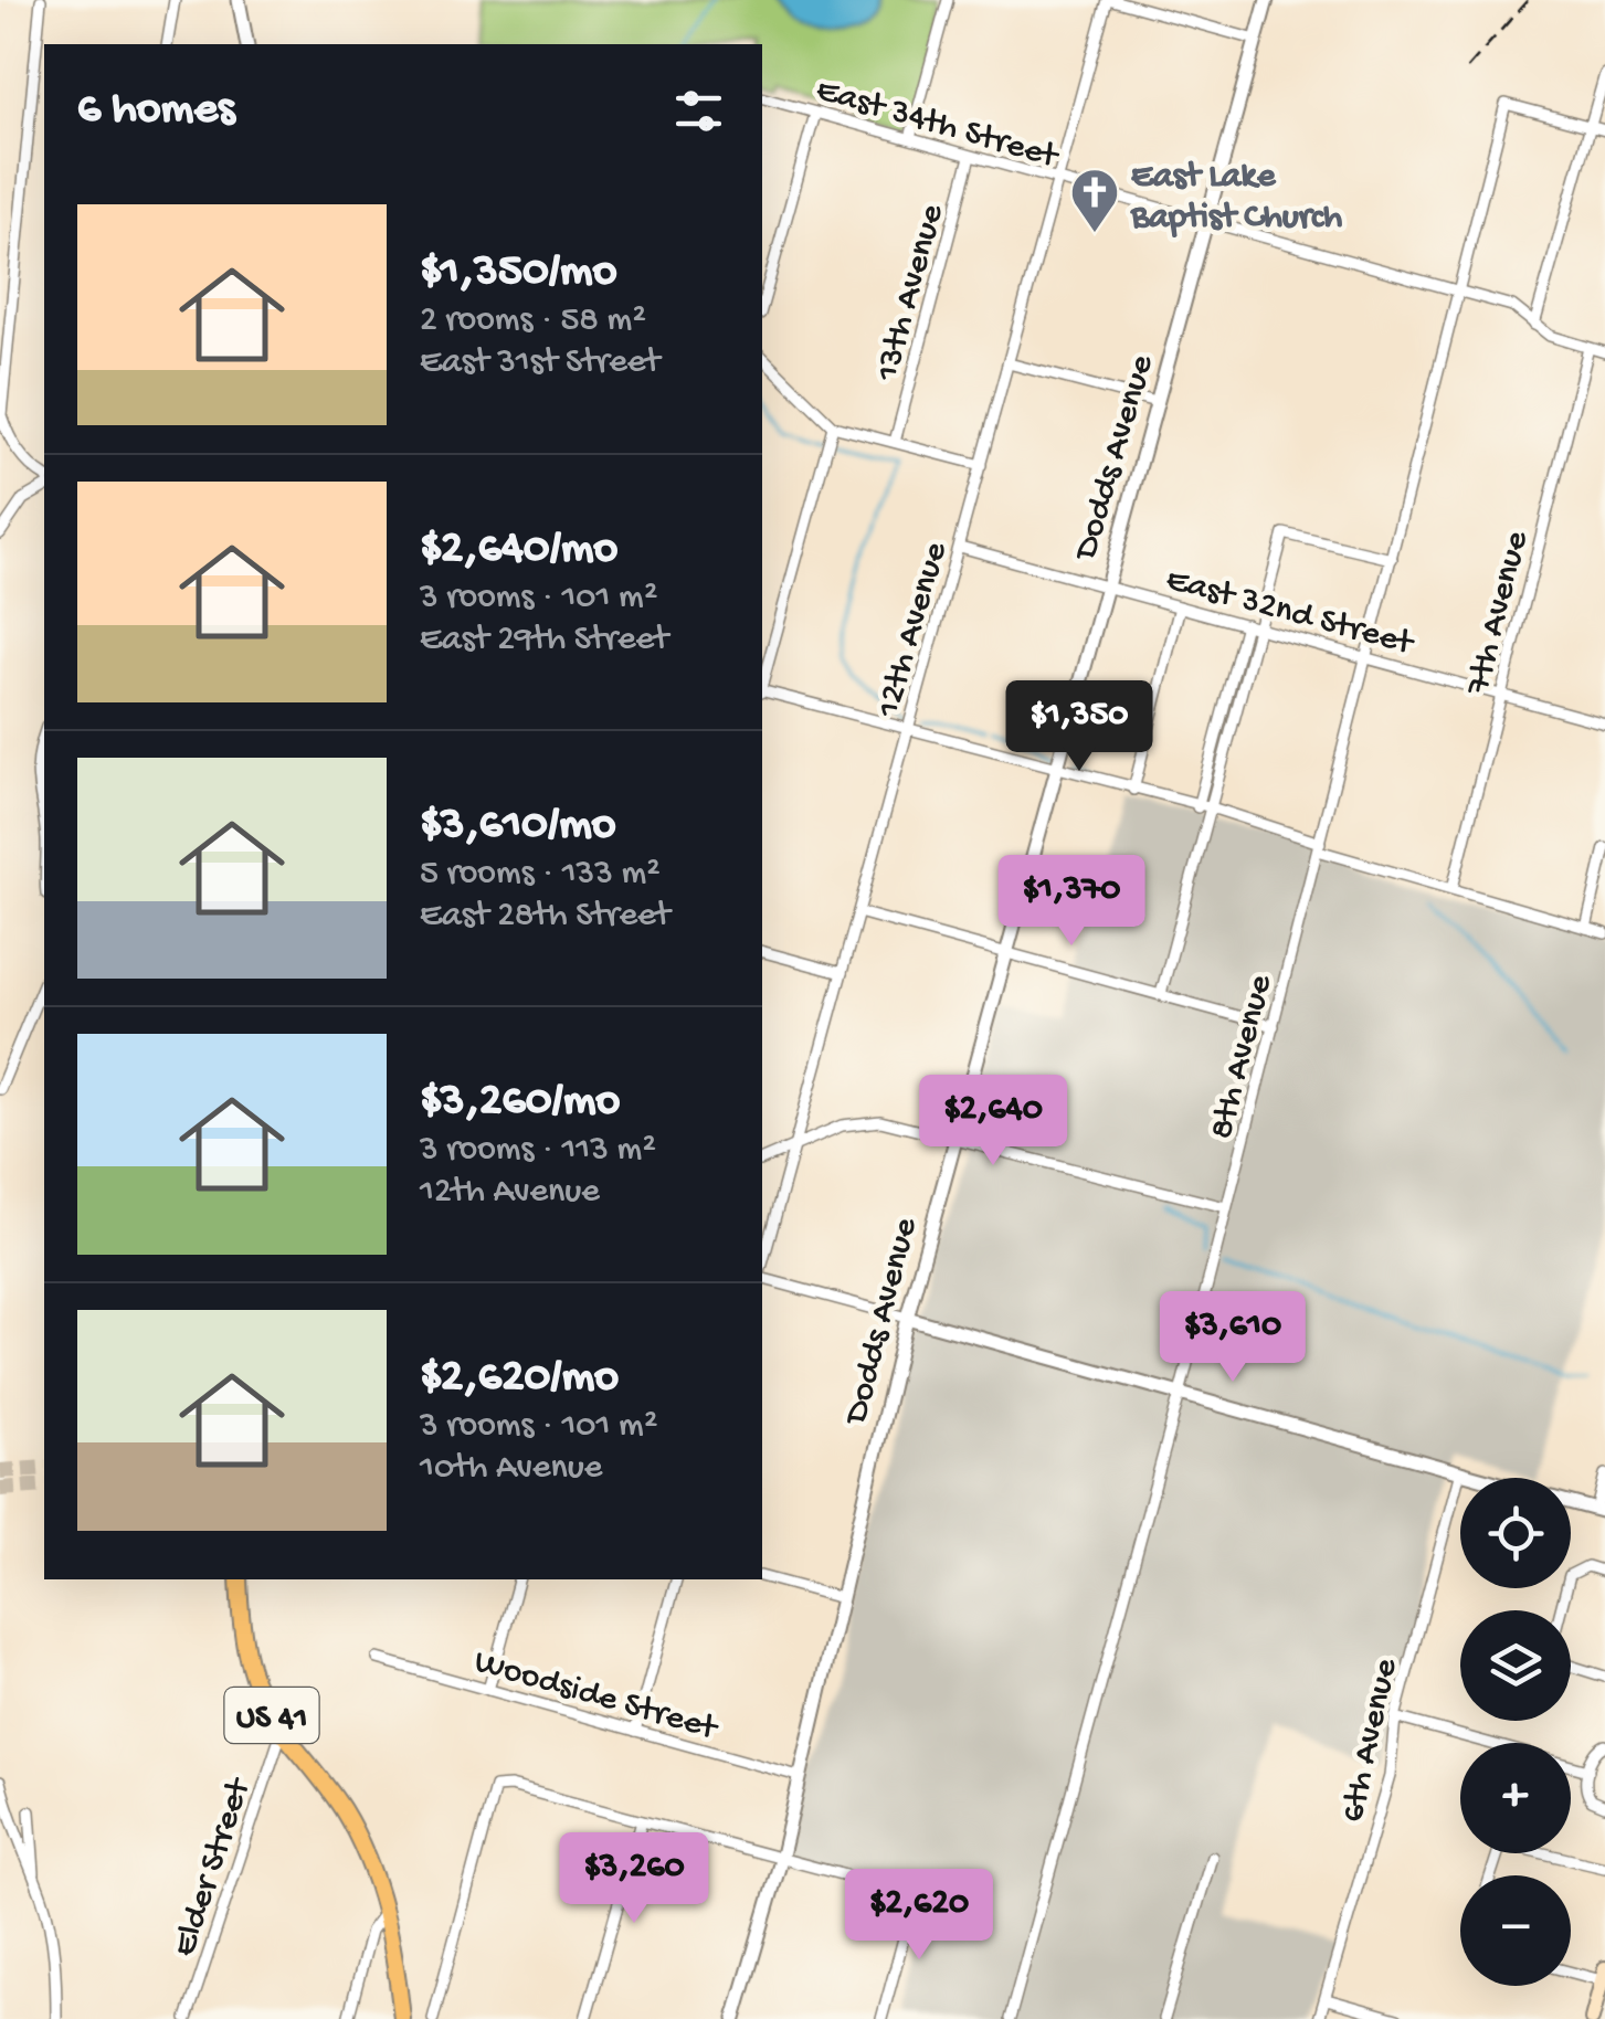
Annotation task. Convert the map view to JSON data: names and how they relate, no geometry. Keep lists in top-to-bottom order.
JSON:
{
  "streets": {
    "main road": ["US 41"],
    "street": [
      "East 34th Street",
      "13th Avenue",
      "Dodds Avenue",
      "East 32nd Street",
      "7th Avenue",
      "12th Avenue",
      "8th Avenue",
      "Woodside Street",
      "6th Avenue",
      "Elder Street"
    ]
  },
  "crossings": [
    ["East 34th Street", "13th Avenue"],
    ["East 34th Street", "Dodds Avenue"],
    ["East 34th Street", "7th Avenue"],
    ["East 34th Street", "12th Avenue"],
    ["East 34th Street", "8th Avenue"],
    ["Dodds Avenue", "East 32nd Street"],
    ["Dodds Avenue", "Woodside Street"],
    ["East 32nd Street", "7th Avenue"],
    ["East 32nd Street", "12th Avenue"],
    ["East 32nd Street", "8th Avenue"],
    ["US 41", "Elder Street"]
  ],
  "places": {
    "church": ["East Lake Baptist Church"]
  },
  "page": {
    "heading": "6 homes",
    "list": [
      {
        "name": "$1,350/mo",
        "note": "2 rooms · 58 m² · East 31st Street"
      },
      {
        "name": "$2,640/mo",
        "note": "3 rooms · 101 m² · East 29th Street"
      },
      {
        "name": "$3,610/mo",
        "note": "5 rooms · 133 m² · East 28th Street"
      },
      {
        "name": "$3,260/mo",
        "note": "3 rooms · 113 m² · 12th Avenue"
      },
      {
        "name": "$2,620/mo",
        "note": "3 rooms · 101 m² · 10th Avenue"
      }
    ],
    "price": [
      "$1,350",
      "$1,370",
      "$2,640",
      "$3,610",
      "$3,260",
      "$2,620"
    ],
    "map_buttons": ["+", "−"]
  }
}
